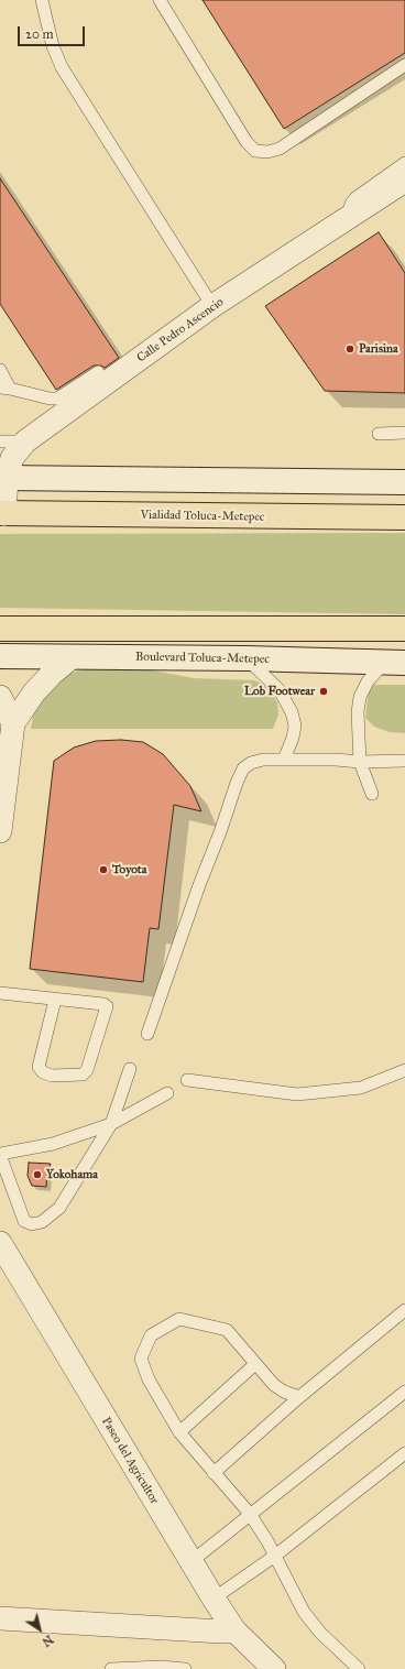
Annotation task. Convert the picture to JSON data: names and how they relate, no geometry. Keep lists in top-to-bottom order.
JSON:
{
  "streets": {
    "highway": ["Vialidad Toluca-Metepec"],
    "main road": ["Boulevard Toluca-Metepec"],
    "street": ["Calle Pedro Ascencio", "Paseo del Agricultor"]
  },
  "crossings": [
    ["Calle Pedro Ascencio", "Vialidad Toluca-Metepec"]
  ],
  "places": [
    "Parisina",
    "Lob Footwear",
    "Toyota",
    "Yokohama"
  ],
  "scale_bar": "20 m",
  "north": "bottom right"
}
